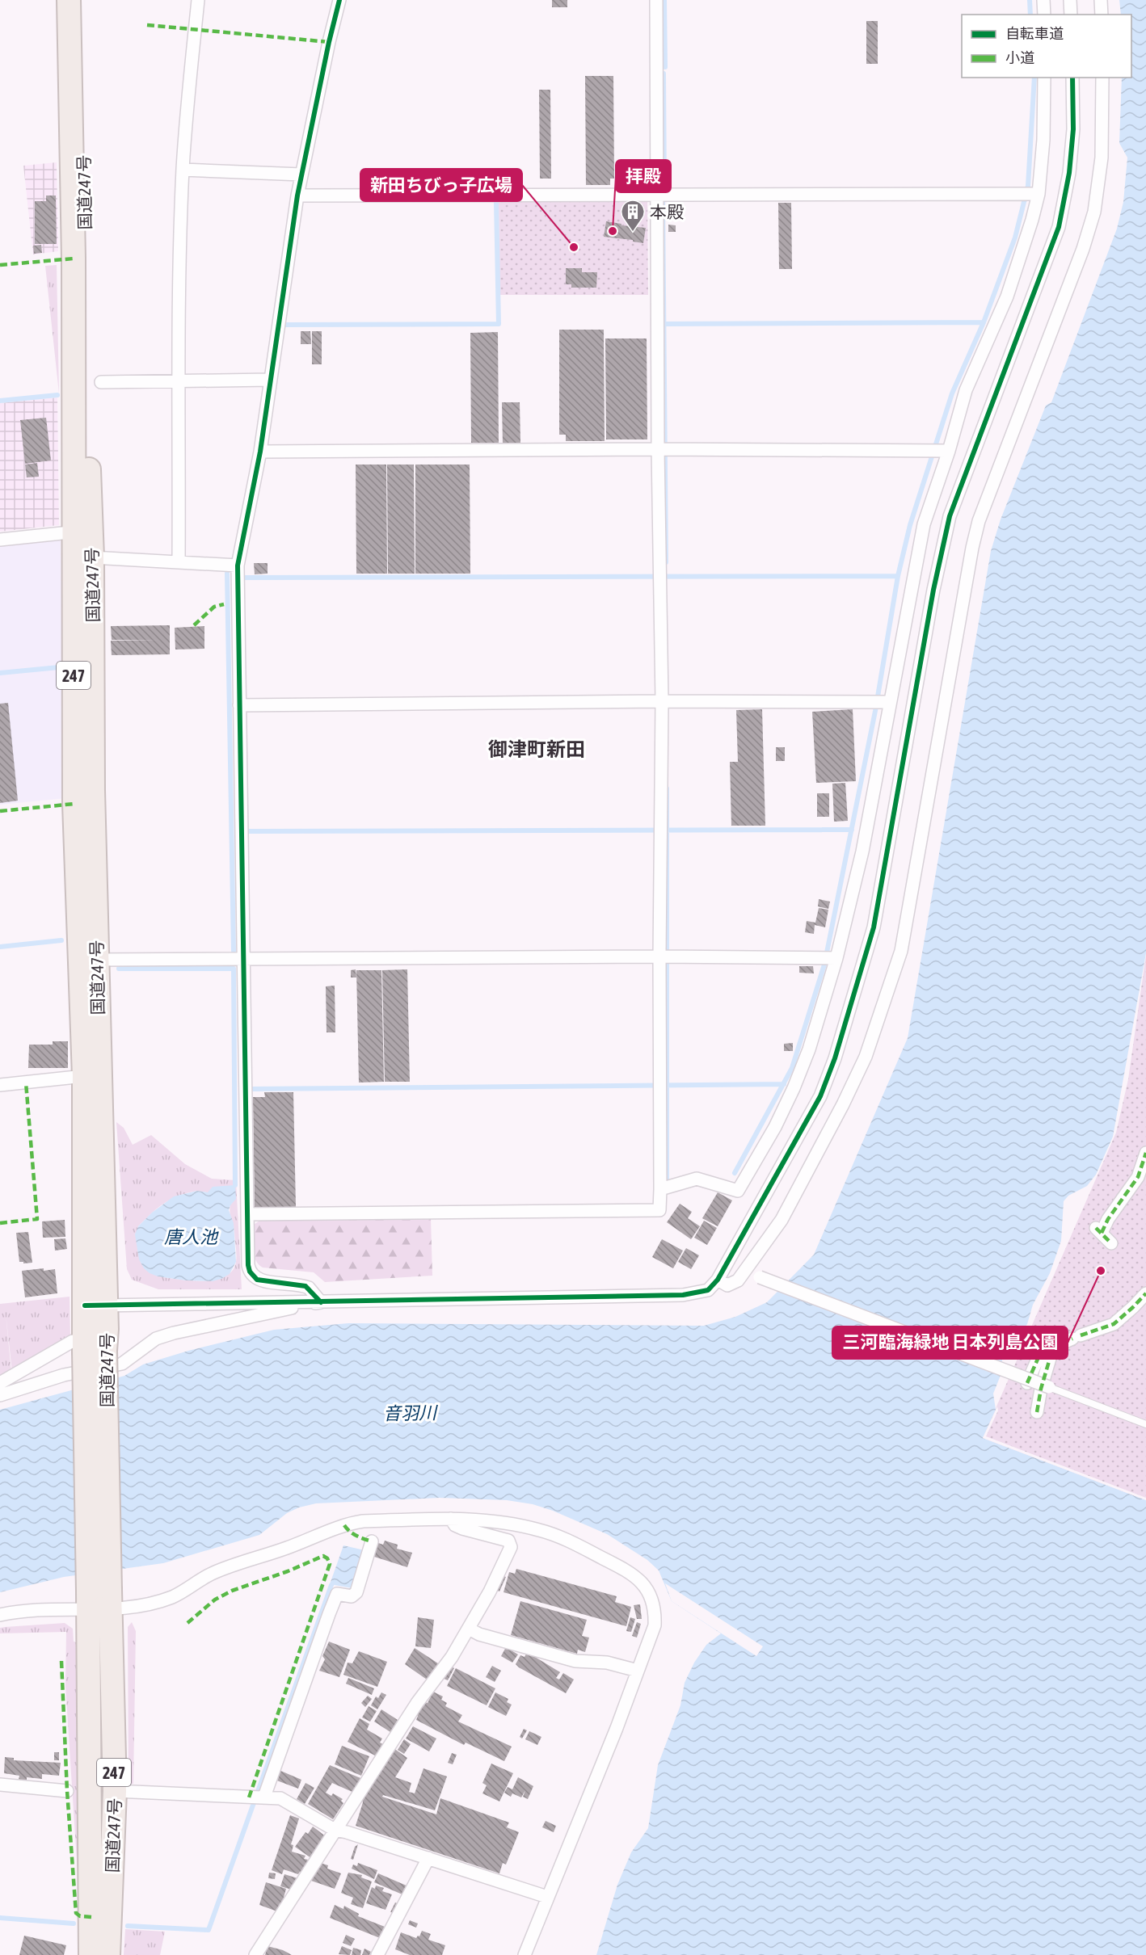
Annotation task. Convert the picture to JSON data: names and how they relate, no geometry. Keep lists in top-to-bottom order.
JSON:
{
  "streets": {
    "highway": ["国道247号", "247"]
  },
  "districts": ["御津町新田"],
  "water": ["唐人池", "音羽川"],
  "places": {
    "other": ["拝殿", "新田ちびっ子広場", "三河臨海緑地 日本列島公園"],
    "building": ["本殿"]
  },
  "legend": ["自転車道", "小道"]
}
